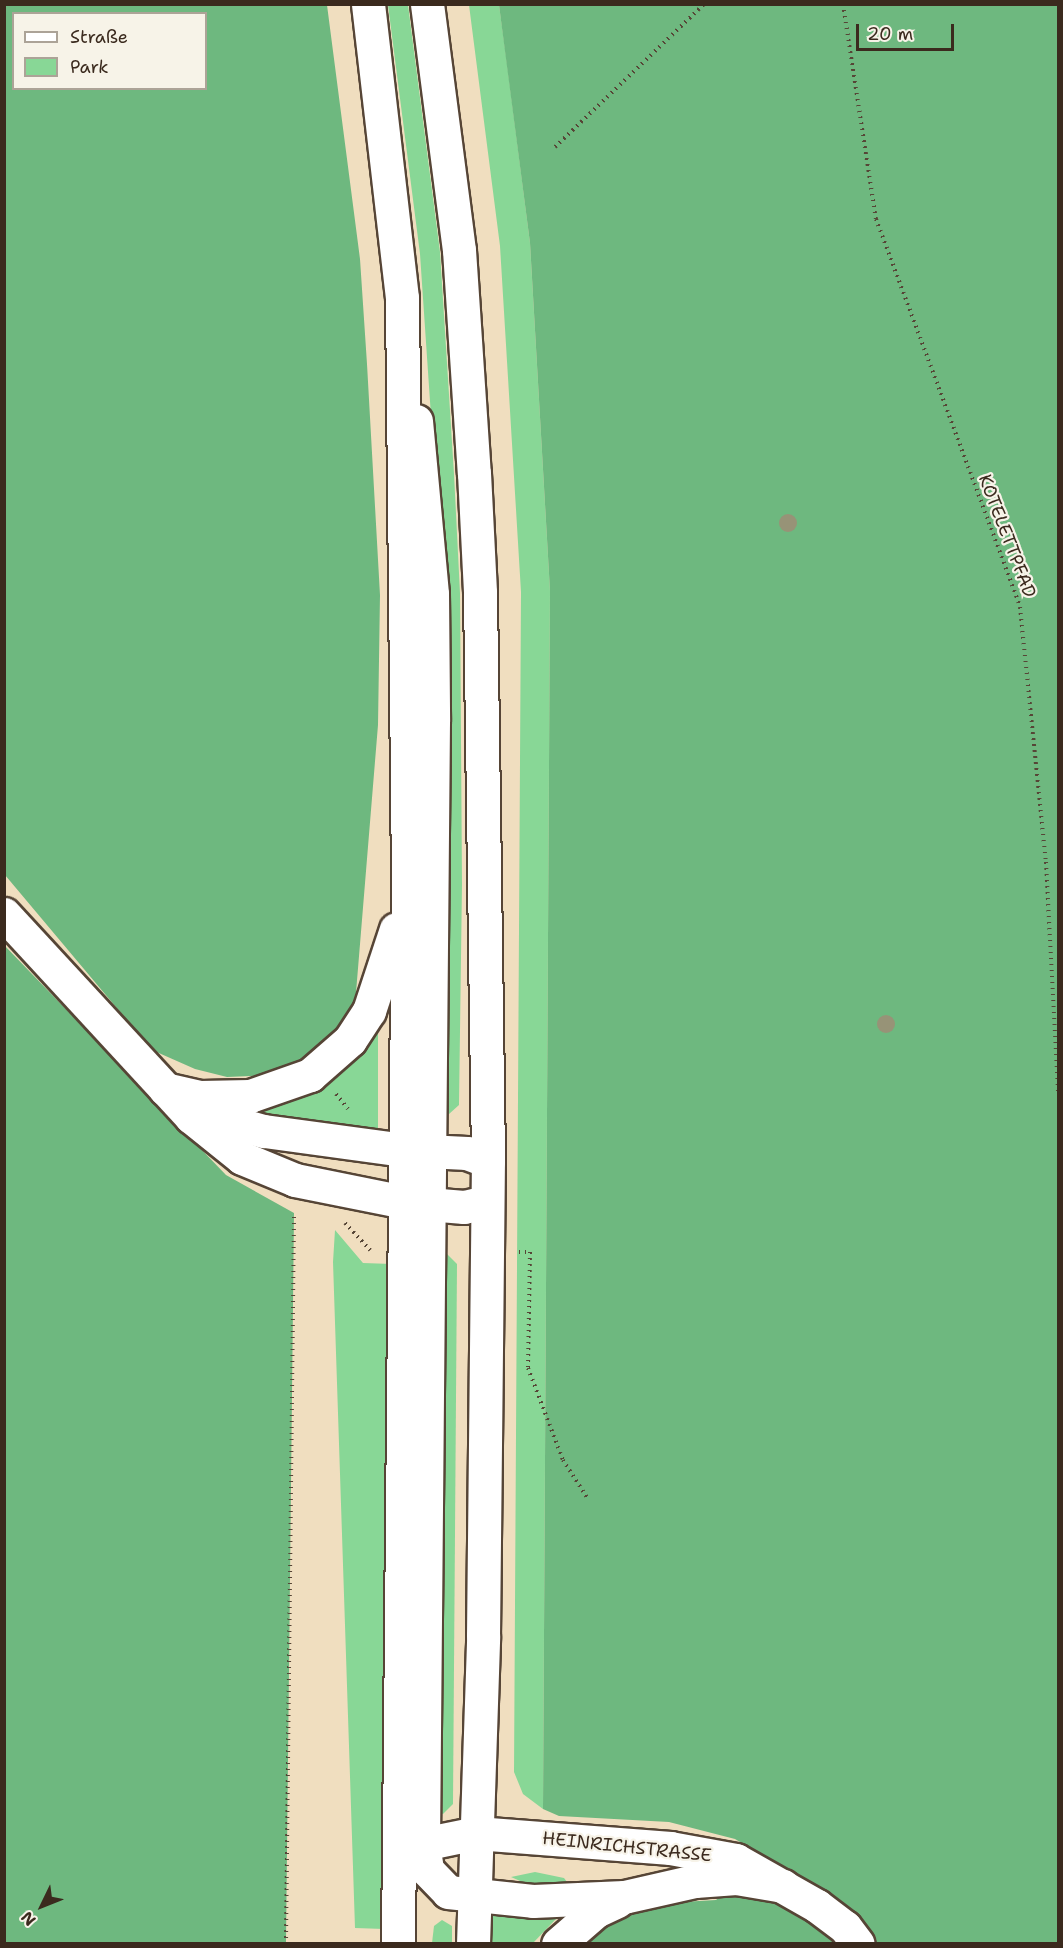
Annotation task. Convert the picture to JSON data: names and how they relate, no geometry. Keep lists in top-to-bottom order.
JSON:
{
  "streets": {
    "main road": ["HEINRICHSTRASSE"],
    "path": ["KOTELETTPFAD"]
  },
  "legend": ["Straße", "Park"],
  "scale_bar": "20 m",
  "north": "bottom left"
}
